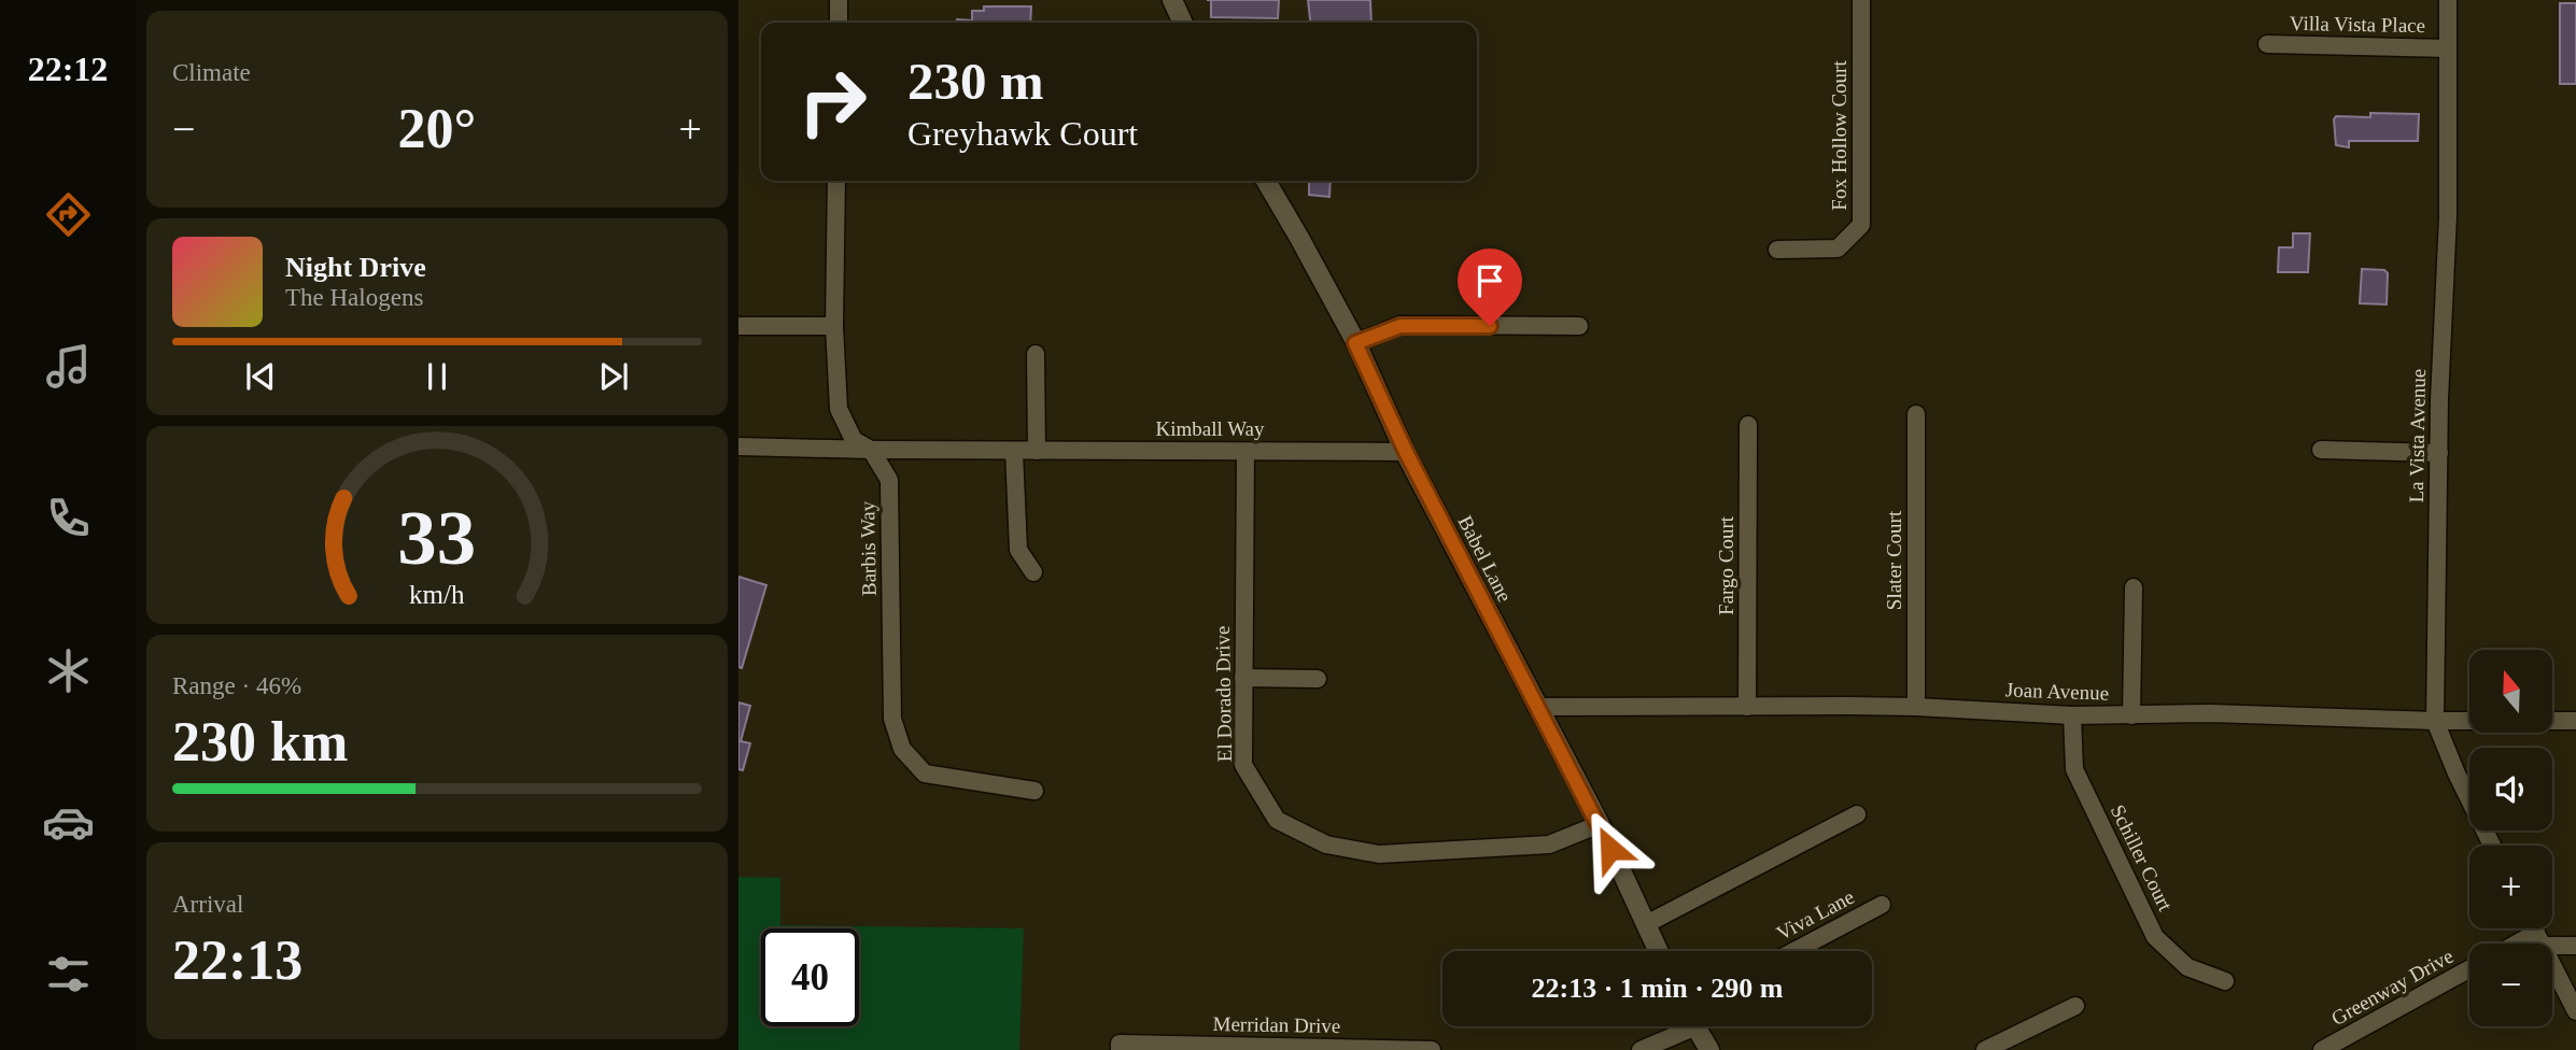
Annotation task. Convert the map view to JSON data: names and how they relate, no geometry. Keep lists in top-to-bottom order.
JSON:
{
  "streets": {
    "street": [
      "Villa Vista Place",
      "Fox Hollow Court",
      "Kimball Way",
      "La Vista Avenue",
      "Barbis Way",
      "Babel Lane",
      "Slater Court",
      "Fargo Court",
      "Joan Avenue",
      "El Dorado Drive",
      "Schiller Court",
      "Viva Lane",
      "Greenway Drive",
      "Merridan Drive"
    ]
  },
  "crossings": [
    ["Villa Vista Place", "La Vista Avenue"],
    ["Kimball Way", "Barbis Way"],
    ["Kimball Way", "Babel Lane"],
    ["Kimball Way", "El Dorado Drive"],
    ["La Vista Avenue", "Joan Avenue"],
    ["Babel Lane", "Joan Avenue"],
    ["Babel Lane", "El Dorado Drive"],
    ["Slater Court", "Joan Avenue"],
    ["Fargo Court", "Joan Avenue"],
    ["Joan Avenue", "Schiller Court"]
  ],
  "north": "top",
  "page": {
    "tabs": "22:12",
    "tile": [
      "Climate",
      ["Range · 46%", "230 km"],
      ["Arrival", "22:13"]
    ],
    "turn": ["230 m", "Greyhawk Court"],
    "heat": ["−", "20°", "+"],
    "song": ["Night Drive", "The Halogens"],
    "map_buttons": ["+", "−"],
    "limit": "40",
    "trip": "22:13 · 1 min · 290 m",
    "gauge": ["33", "km/h"]
  }
}
